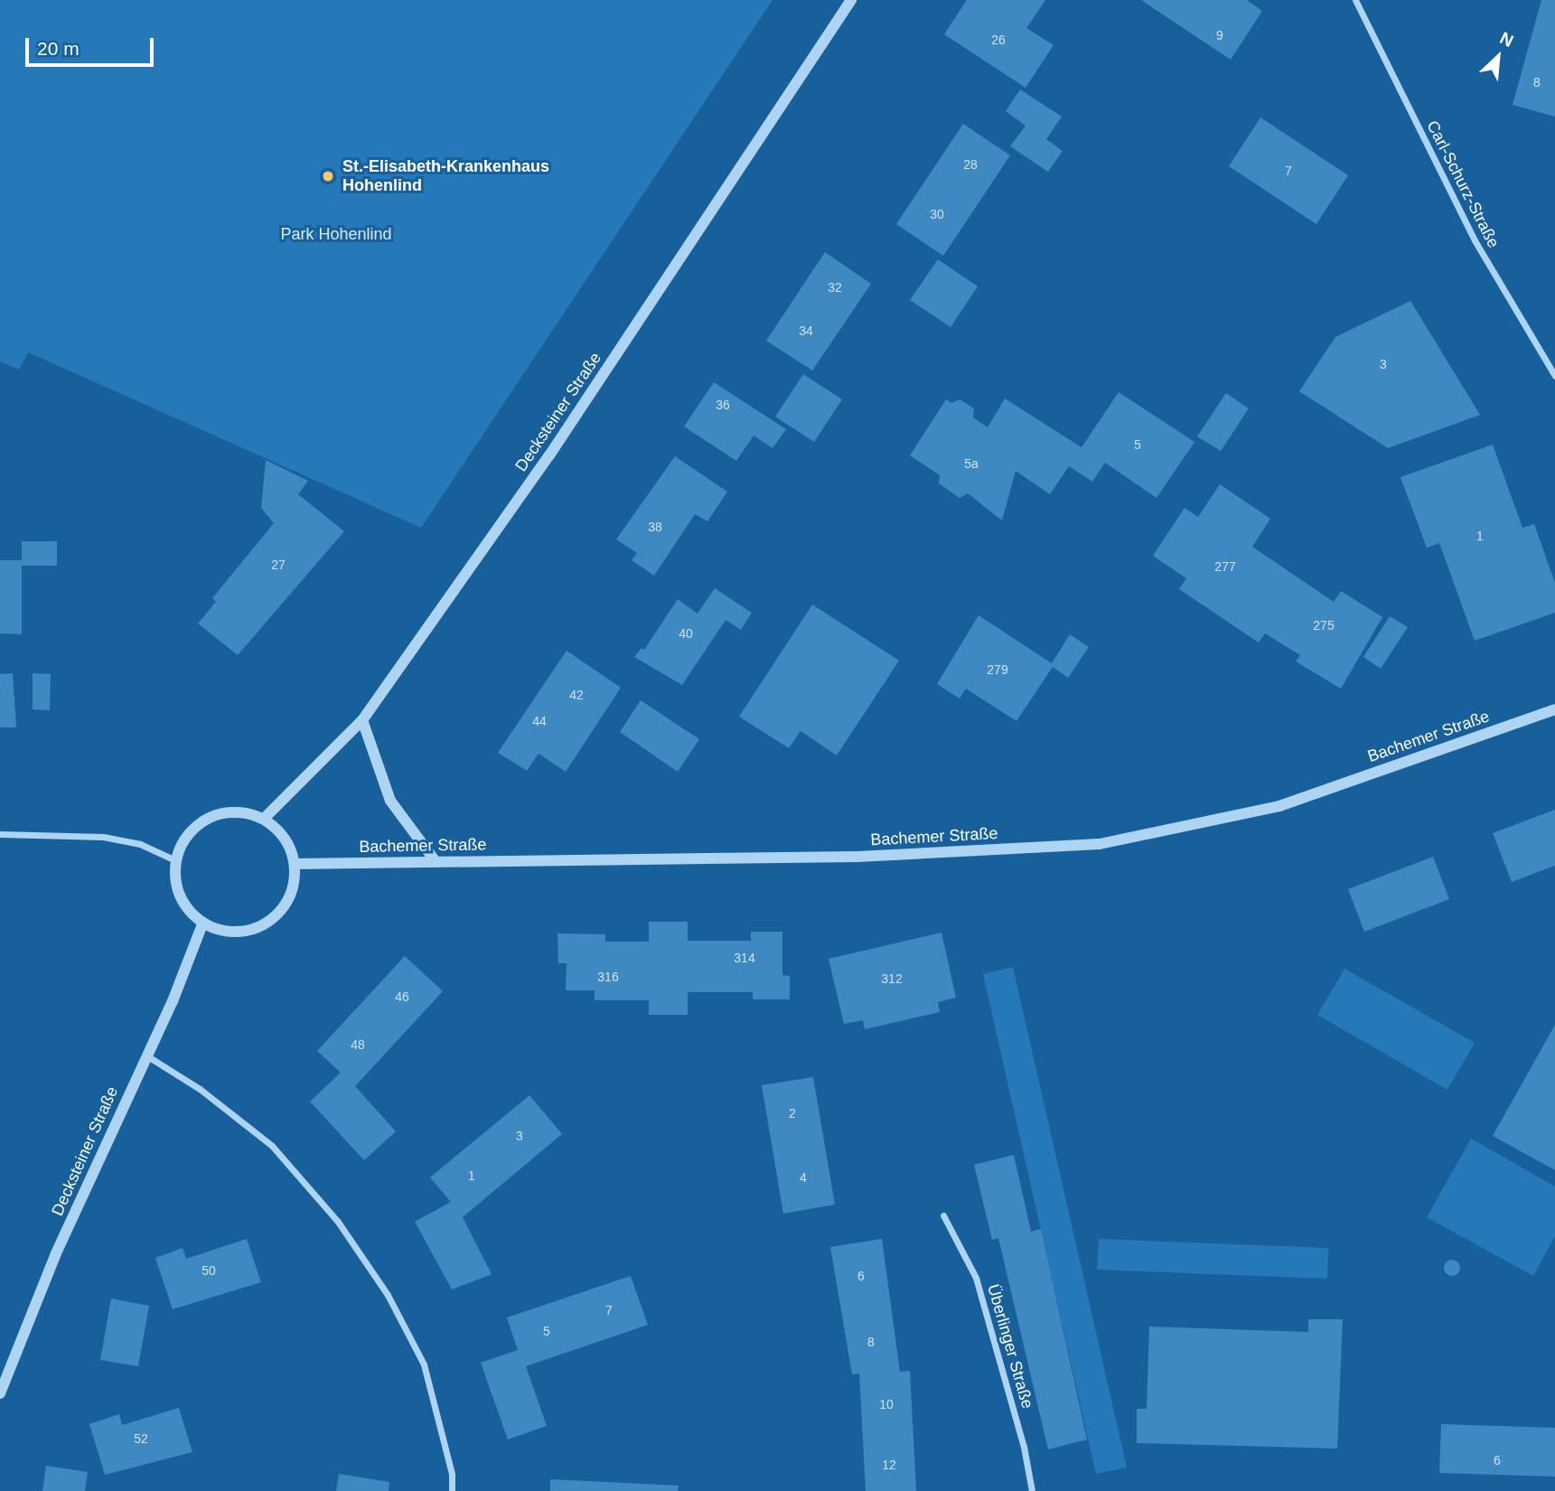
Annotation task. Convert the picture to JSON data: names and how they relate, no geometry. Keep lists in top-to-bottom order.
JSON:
{
  "streets": {
    "street": [
      "Carl-Schurz-Straße",
      "Decksteiner Straße",
      "Bachemer Straße",
      "Überlinger Straße"
    ]
  },
  "crossings": [
    ["Decksteiner Straße", "Bachemer Straße"]
  ],
  "parks": ["Park Hohenlind"],
  "places": ["St.-Elisabeth-Krankenhaus Hohenlind"],
  "house_numbers": [
    "9",
    "26",
    "8",
    "28",
    "7",
    "30",
    "32",
    "34",
    "3",
    "36",
    "5",
    "5a",
    "38",
    "1",
    "27",
    "277",
    "275",
    "40",
    "279",
    "42",
    "44",
    "314",
    "316",
    "312",
    "46",
    "48",
    "2",
    "3",
    "1",
    "4",
    "50",
    "6",
    "7",
    "5",
    "8",
    "10",
    "52",
    "6",
    "12"
  ],
  "scale_bar": "20 m",
  "north": "top right"
}
